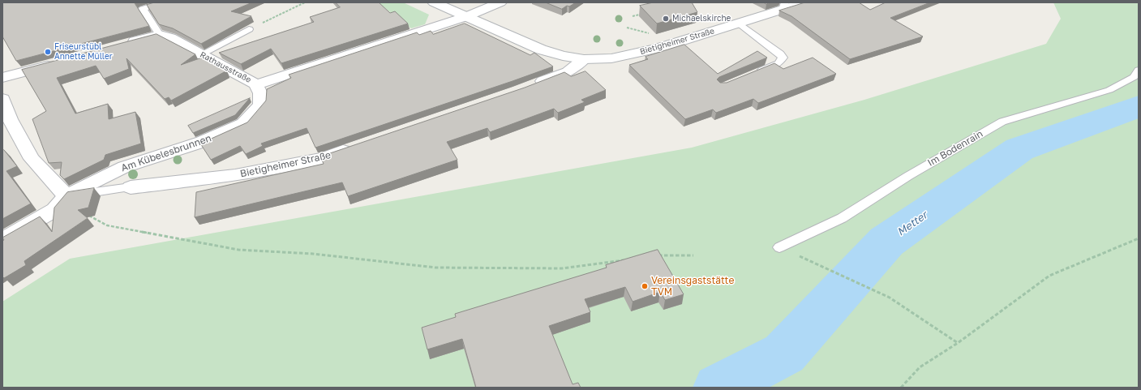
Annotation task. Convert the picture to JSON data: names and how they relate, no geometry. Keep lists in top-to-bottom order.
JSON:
{
  "streets": {
    "street": ["Bietigheimer Straße", "Rathausstraße", "Am Kübelesbrunnen"],
    "lane": ["Im Bodenrain"]
  },
  "crossings": [
    ["Bietigheimer Straße", "Rathausstraße"],
    ["Bietigheimer Straße", "Am Kübelesbrunnen"],
    ["Rathausstraße", "Am Kübelesbrunnen"]
  ],
  "water": ["Metter"],
  "places": ["Michaelskirche", "Friseurstübl Annette Müller", "Vereinsgaststätte TVM"]
}
